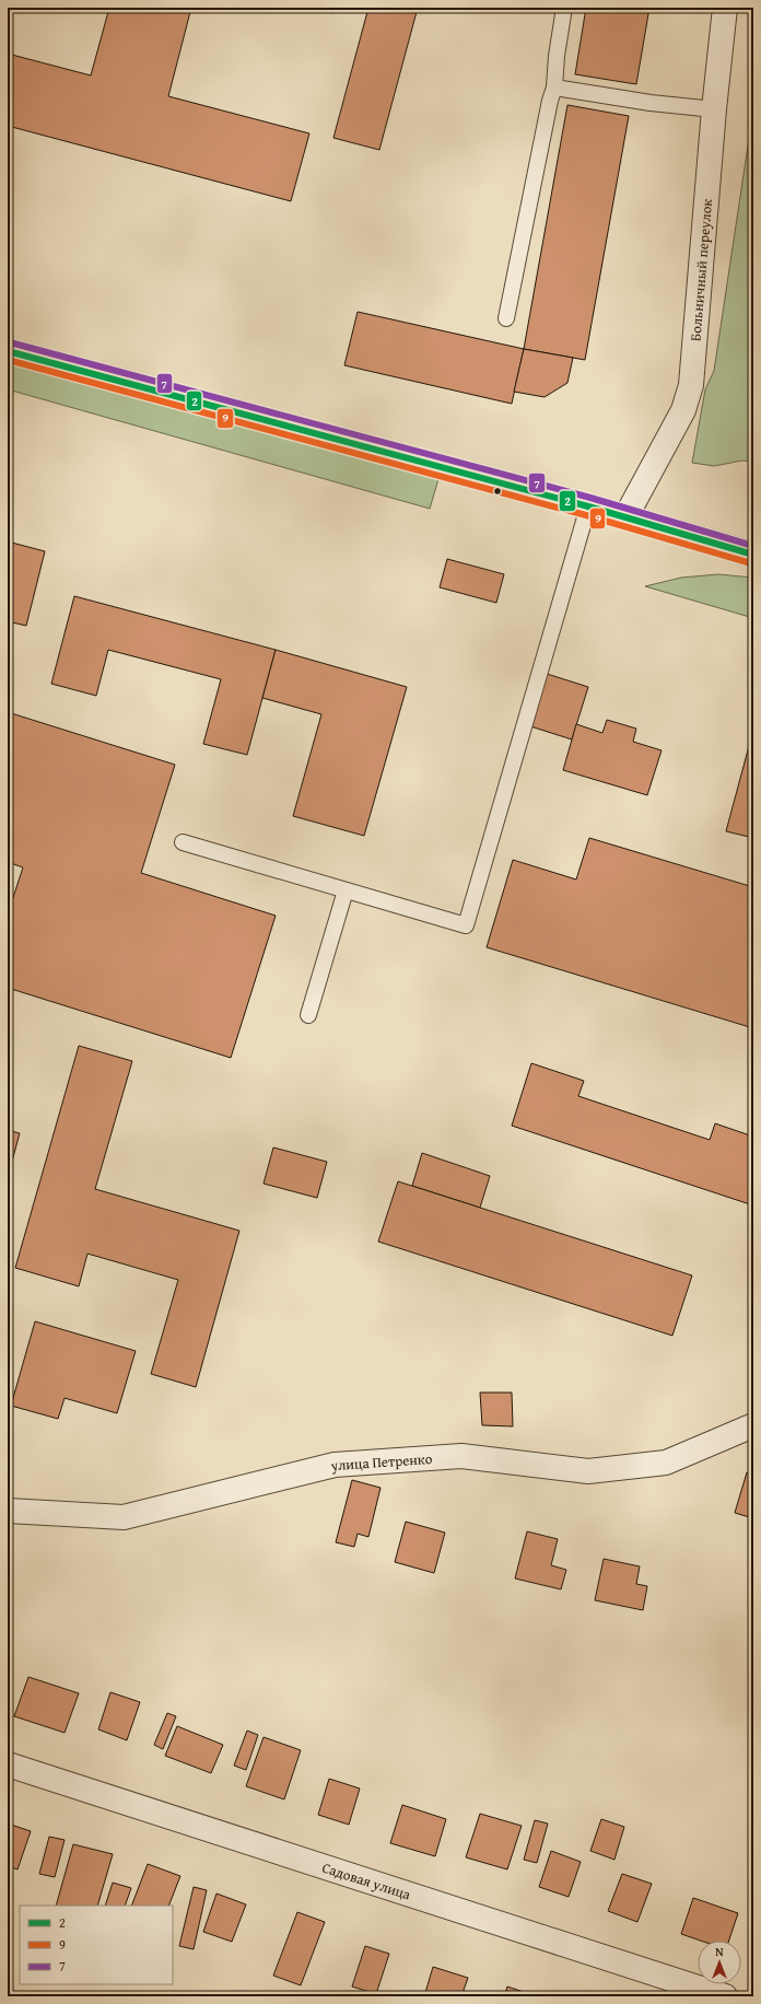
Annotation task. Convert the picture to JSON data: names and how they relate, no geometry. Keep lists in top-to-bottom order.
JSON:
{
  "streets": {
    "street": ["Больничный переулок", "улица Петренко", "Садовая улица"]
  },
  "lines": ["transit line 7", "transit line 2", "transit line 9"],
  "legend": ["2", "9", "7"],
  "north": "top"
}
